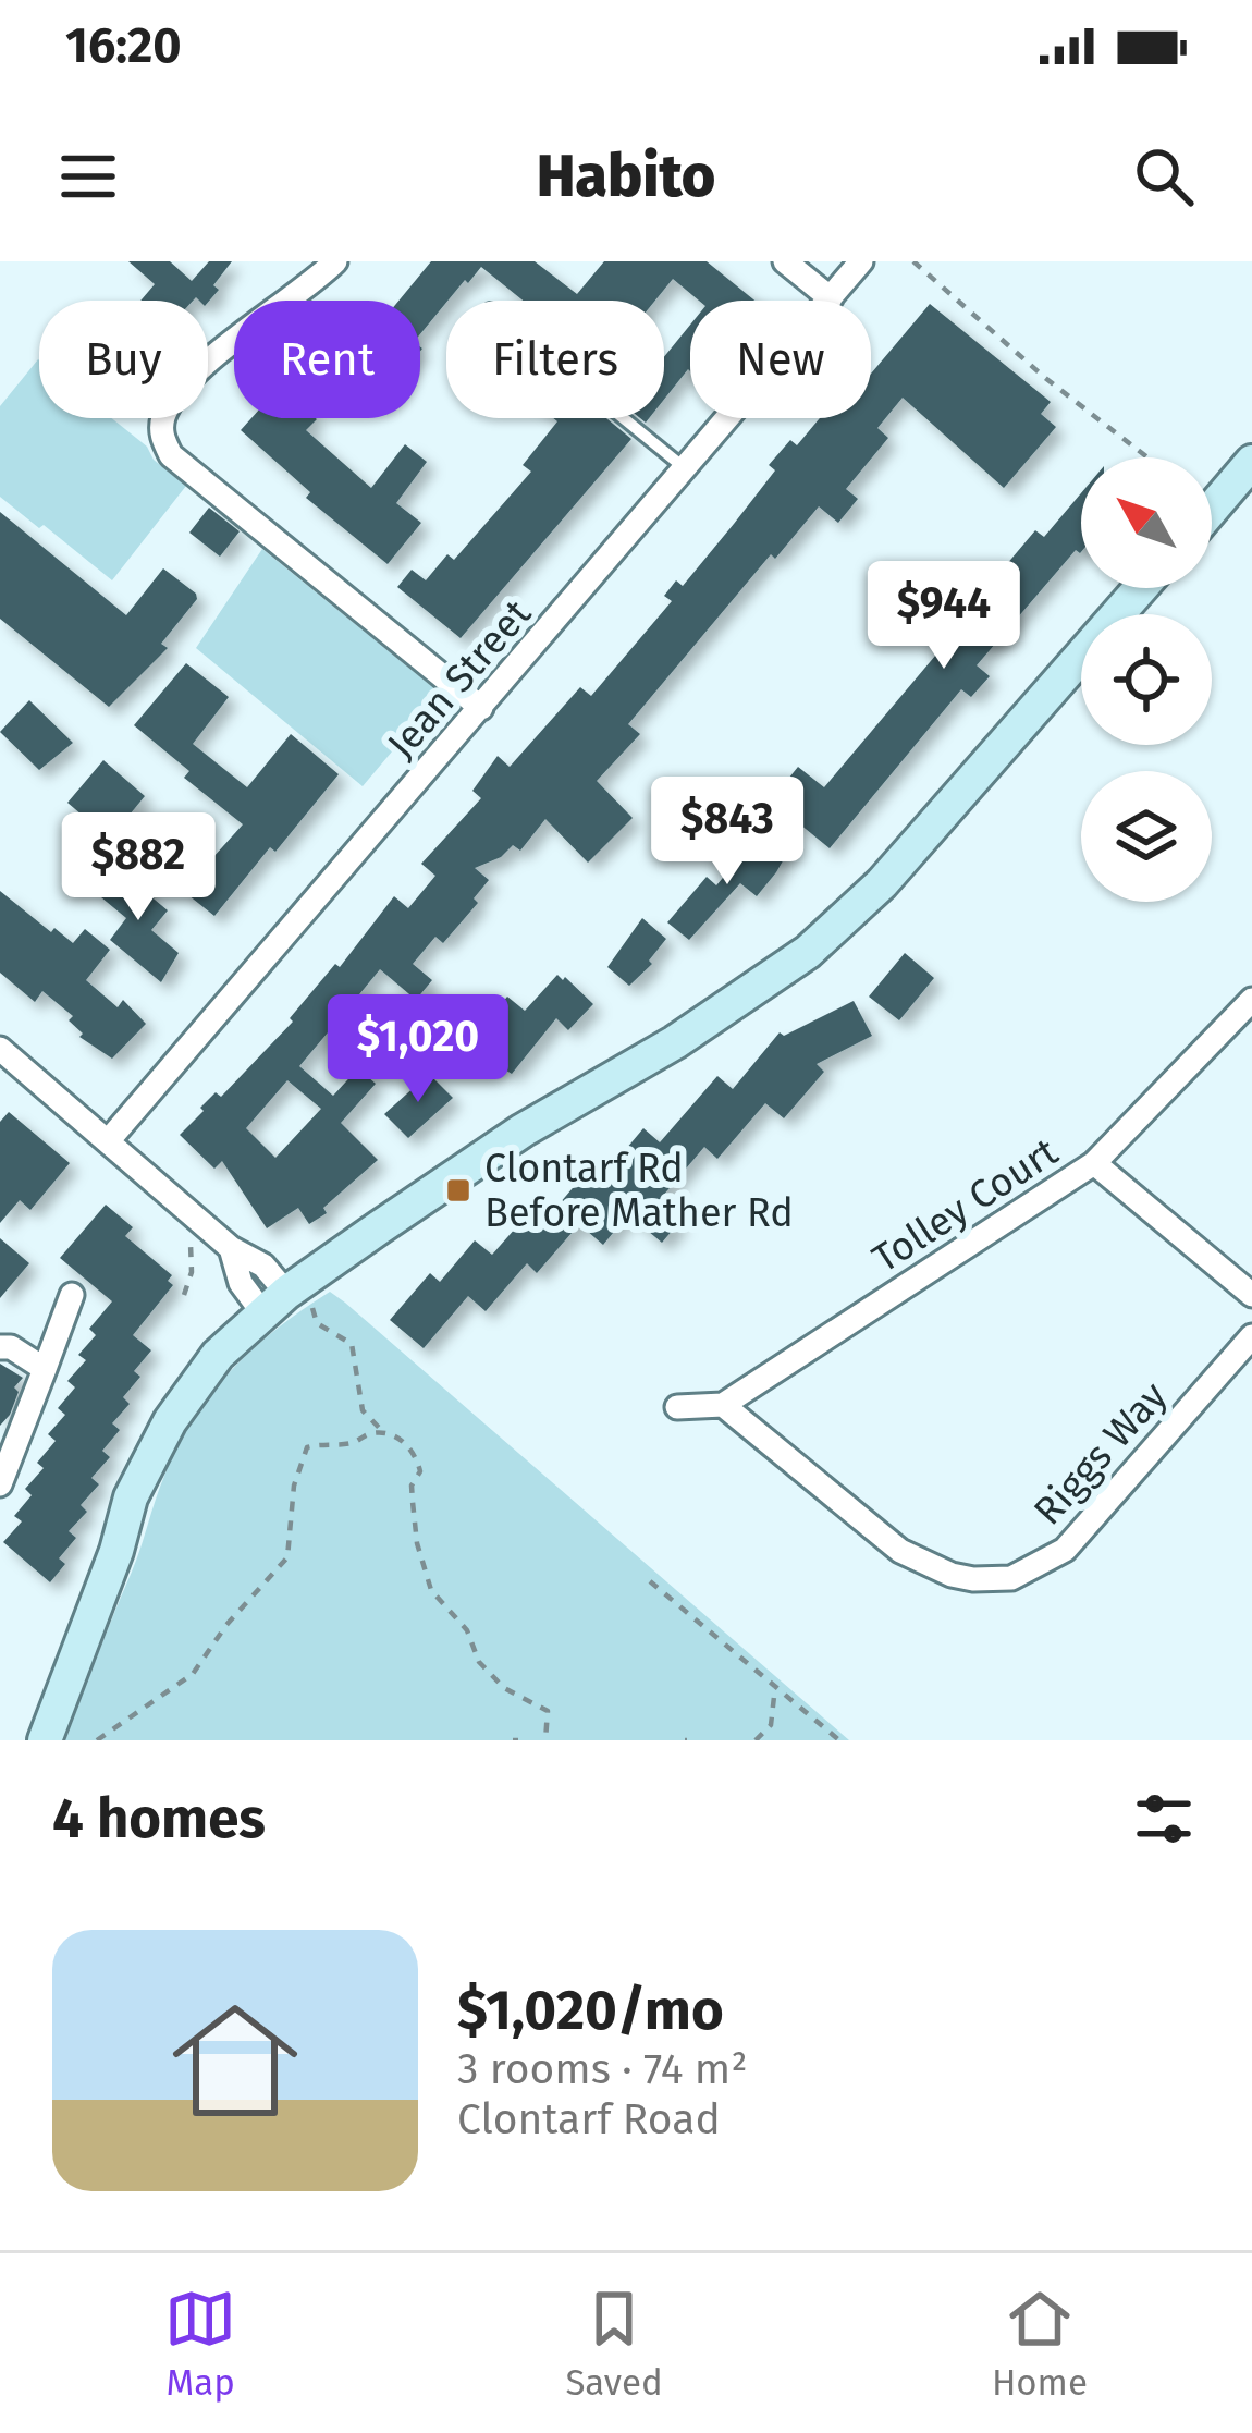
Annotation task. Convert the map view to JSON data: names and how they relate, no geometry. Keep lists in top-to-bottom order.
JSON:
{
  "streets": {
    "street": ["Jean Street", "Tolley Court", "Riggs Way"]
  },
  "crossings": [
    ["Tolley Court", "Riggs Way"]
  ],
  "places": {
    "transit": ["Clontarf Rd Before Mather Rd"]
  },
  "north": "top left",
  "page": {
    "status": "16:20",
    "header": "Habito",
    "chip": [
      "Buy",
      "Rent",
      "Filters",
      "New"
    ],
    "price": [
      "$944",
      "$843",
      "$882",
      "$1,020"
    ],
    "heading": "4 homes",
    "list": [
      {
        "name": "$1,020/mo",
        "note": "3 rooms · 74 m² · Clontarf Road"
      }
    ],
    "tabs": ["Map", "Saved", "Home"]
  }
}
